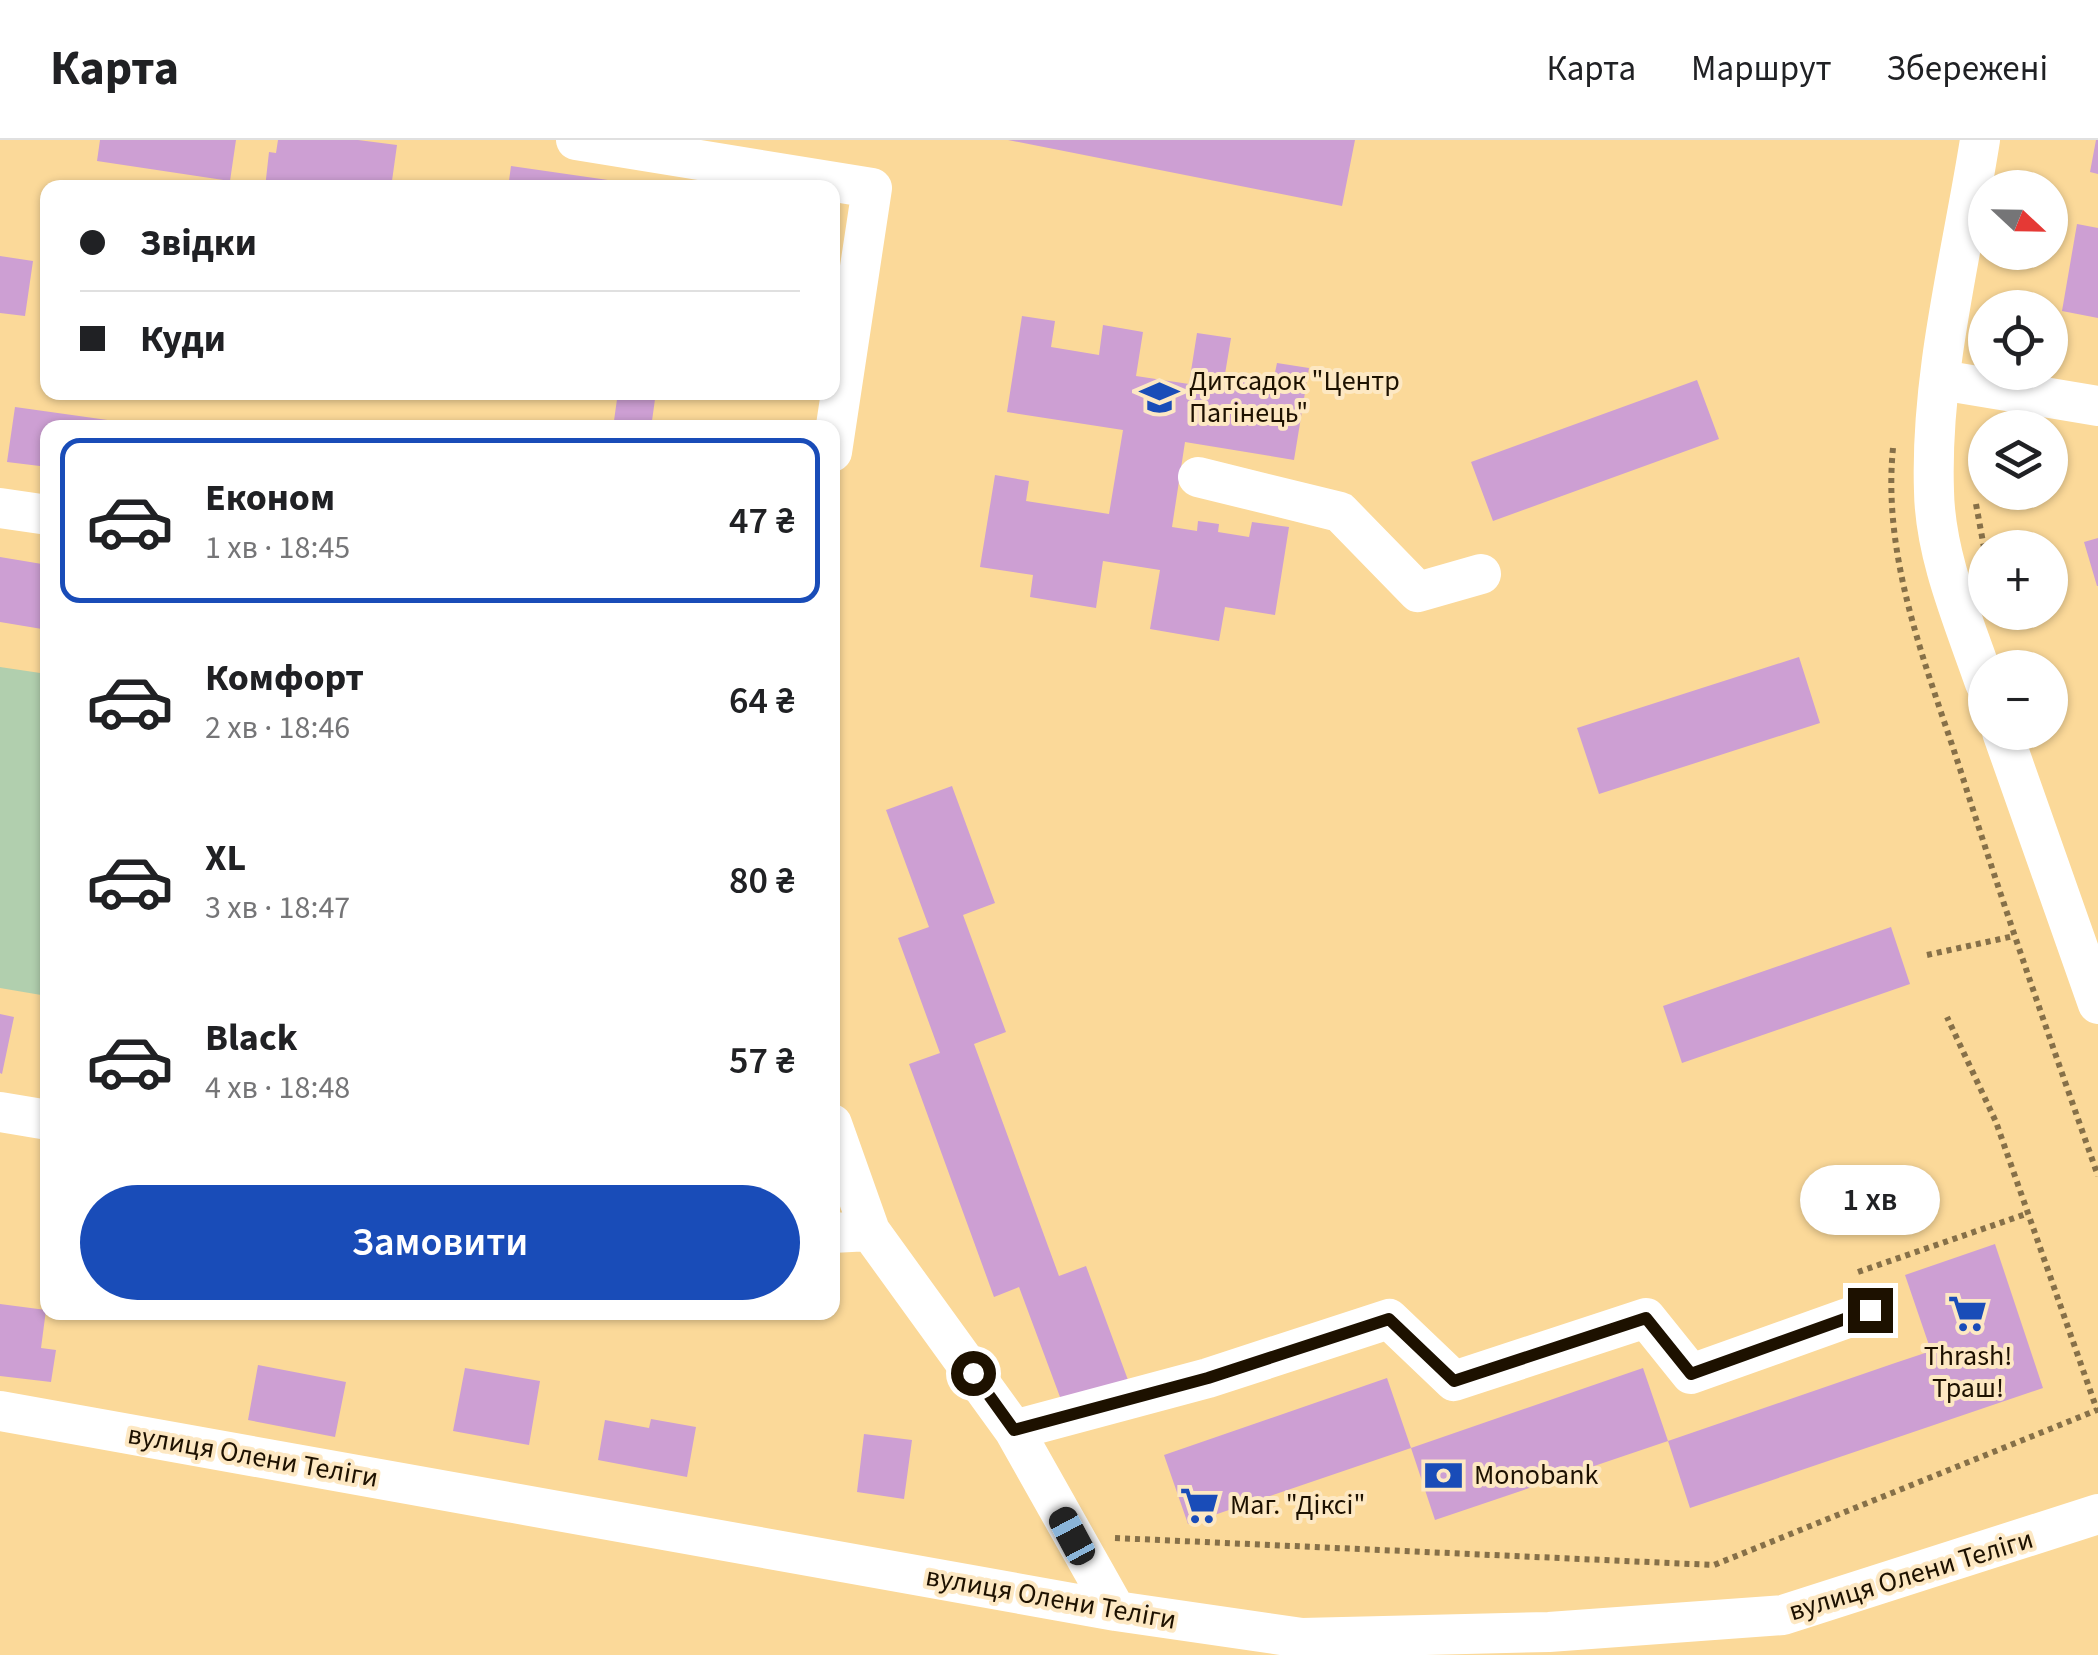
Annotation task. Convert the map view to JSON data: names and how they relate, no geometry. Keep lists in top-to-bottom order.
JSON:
{
  "streets": {
    "street": ["вулиця Олени Теліги"]
  },
  "places": {
    "school or university": ["Дитсадок \"Центр Пагінець\""],
    "supermarket": ["Thrash! Траш!", "Маг. \"Діксі\""],
    "bank": ["Monobank"]
  },
  "north": "right",
  "page": {
    "header": "Карта",
    "nav": ["Карта", "Маршрут", "Збережені"],
    "map_buttons": ["+", "−"],
    "banner": ["Звідки", "Куди"],
    "list": [
      {
        "name": "Економ",
        "note": "1 хв · 18:45",
        "value": "47 ₴"
      },
      {
        "name": "Комфорт",
        "note": "2 хв · 18:46",
        "value": "64 ₴"
      },
      {
        "name": "XL",
        "note": "3 хв · 18:47",
        "value": "80 ₴"
      },
      {
        "name": "Black",
        "note": "4 хв · 18:48",
        "value": "57 ₴"
      }
    ],
    "bubble": "1 хв",
    "buttons": "Замовити"
  }
}
